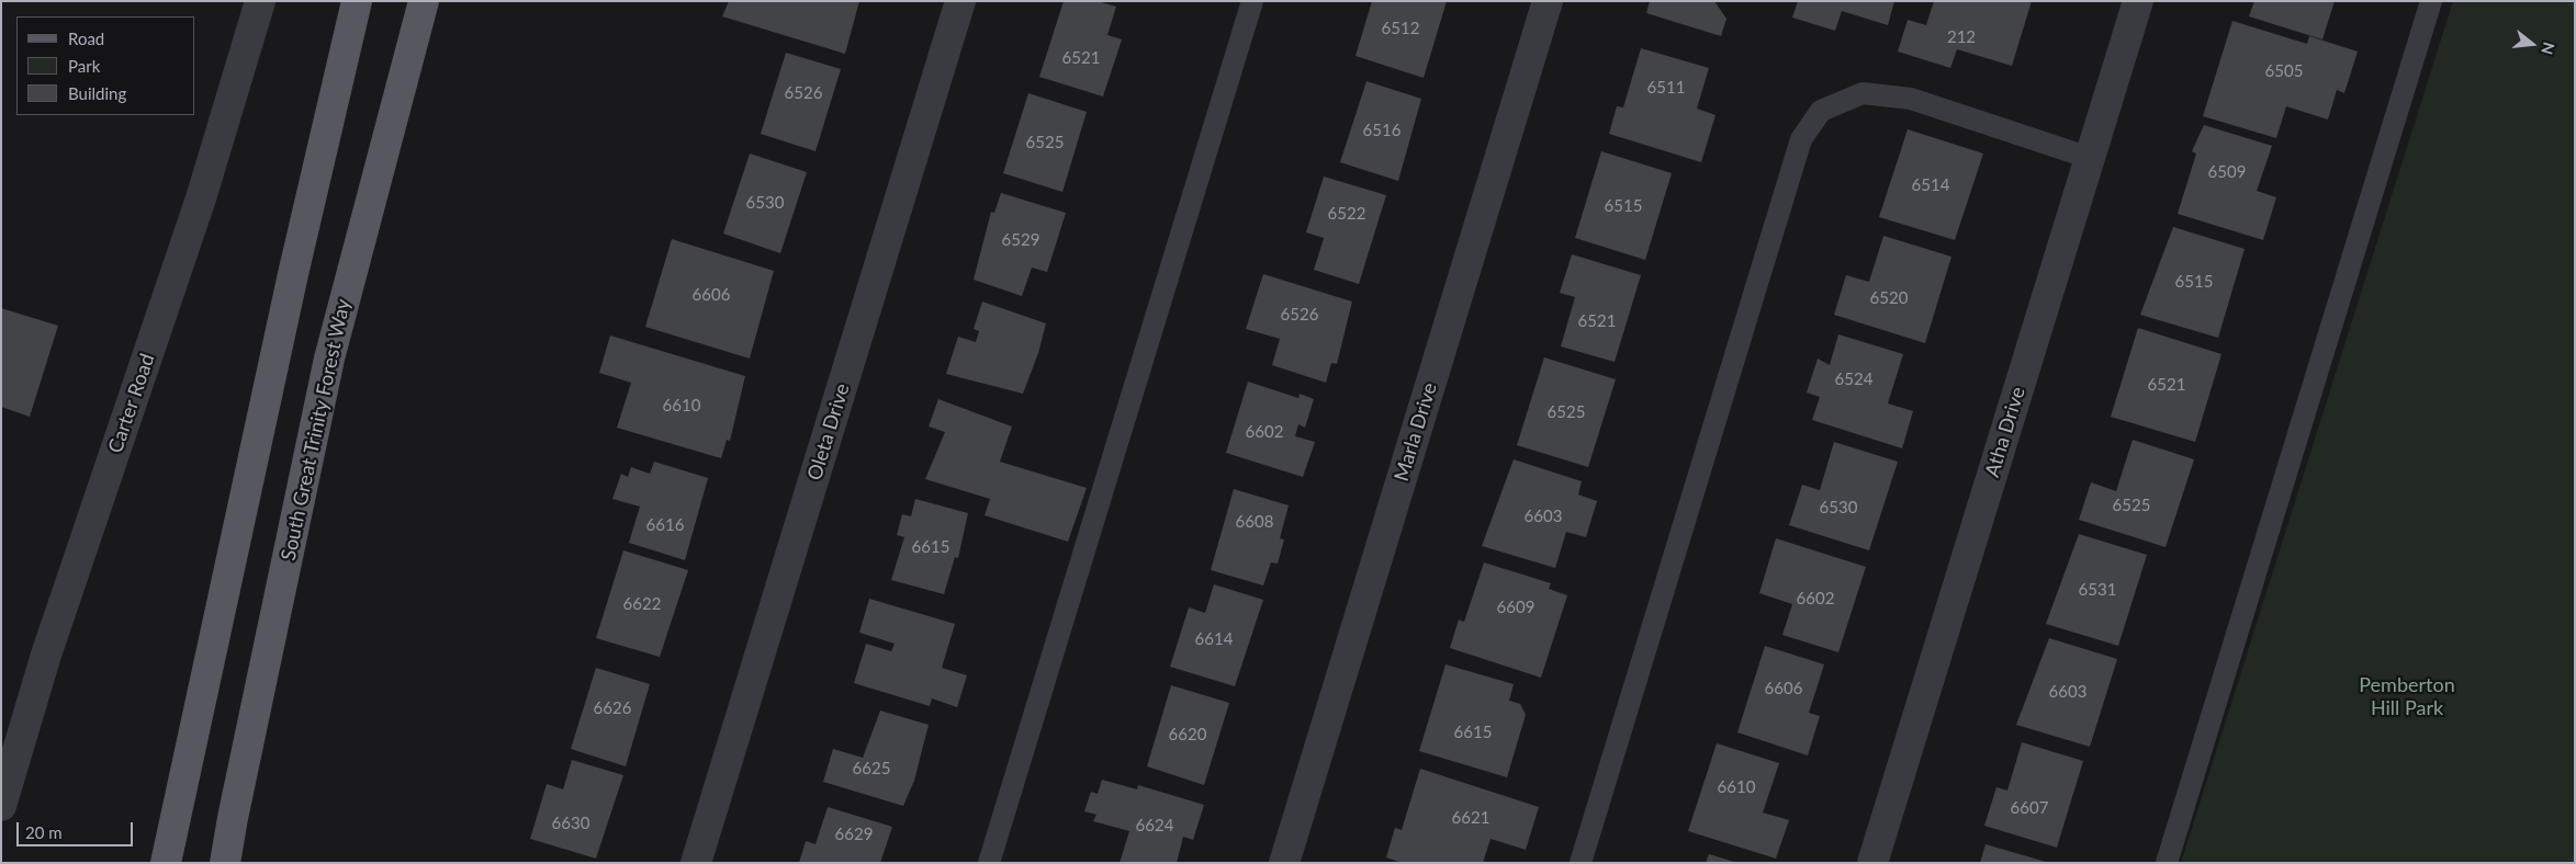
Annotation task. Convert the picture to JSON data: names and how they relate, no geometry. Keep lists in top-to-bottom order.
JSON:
{
  "streets": {
    "main road": ["South Great Trinity Forest Way"],
    "street": [
      "Carter Road",
      "Oleta Drive",
      "Marla Drive",
      "Atha Drive"
    ]
  },
  "parks": ["Pemberton Hill Park"],
  "house_numbers": [
    "6512",
    "212",
    "6521",
    "6505",
    "6511",
    "6526",
    "6516",
    "6525",
    "6509",
    "6514",
    "6530",
    "6515",
    "6522",
    "6529",
    "6515",
    "6606",
    "6520",
    "6526",
    "6521",
    "6524",
    "6521",
    "6610",
    "6525",
    "6602",
    "6525",
    "6530",
    "6603",
    "6608",
    "6616",
    "6615",
    "6531",
    "6602",
    "6622",
    "6609",
    "6614",
    "6606",
    "6603",
    "6626",
    "6615",
    "6620",
    "6625",
    "6610",
    "6607",
    "6621",
    "6630",
    "6624",
    "6629"
  ],
  "legend": ["Road", "Park", "Building"],
  "scale_bar": "20 m",
  "north": "right"
}
